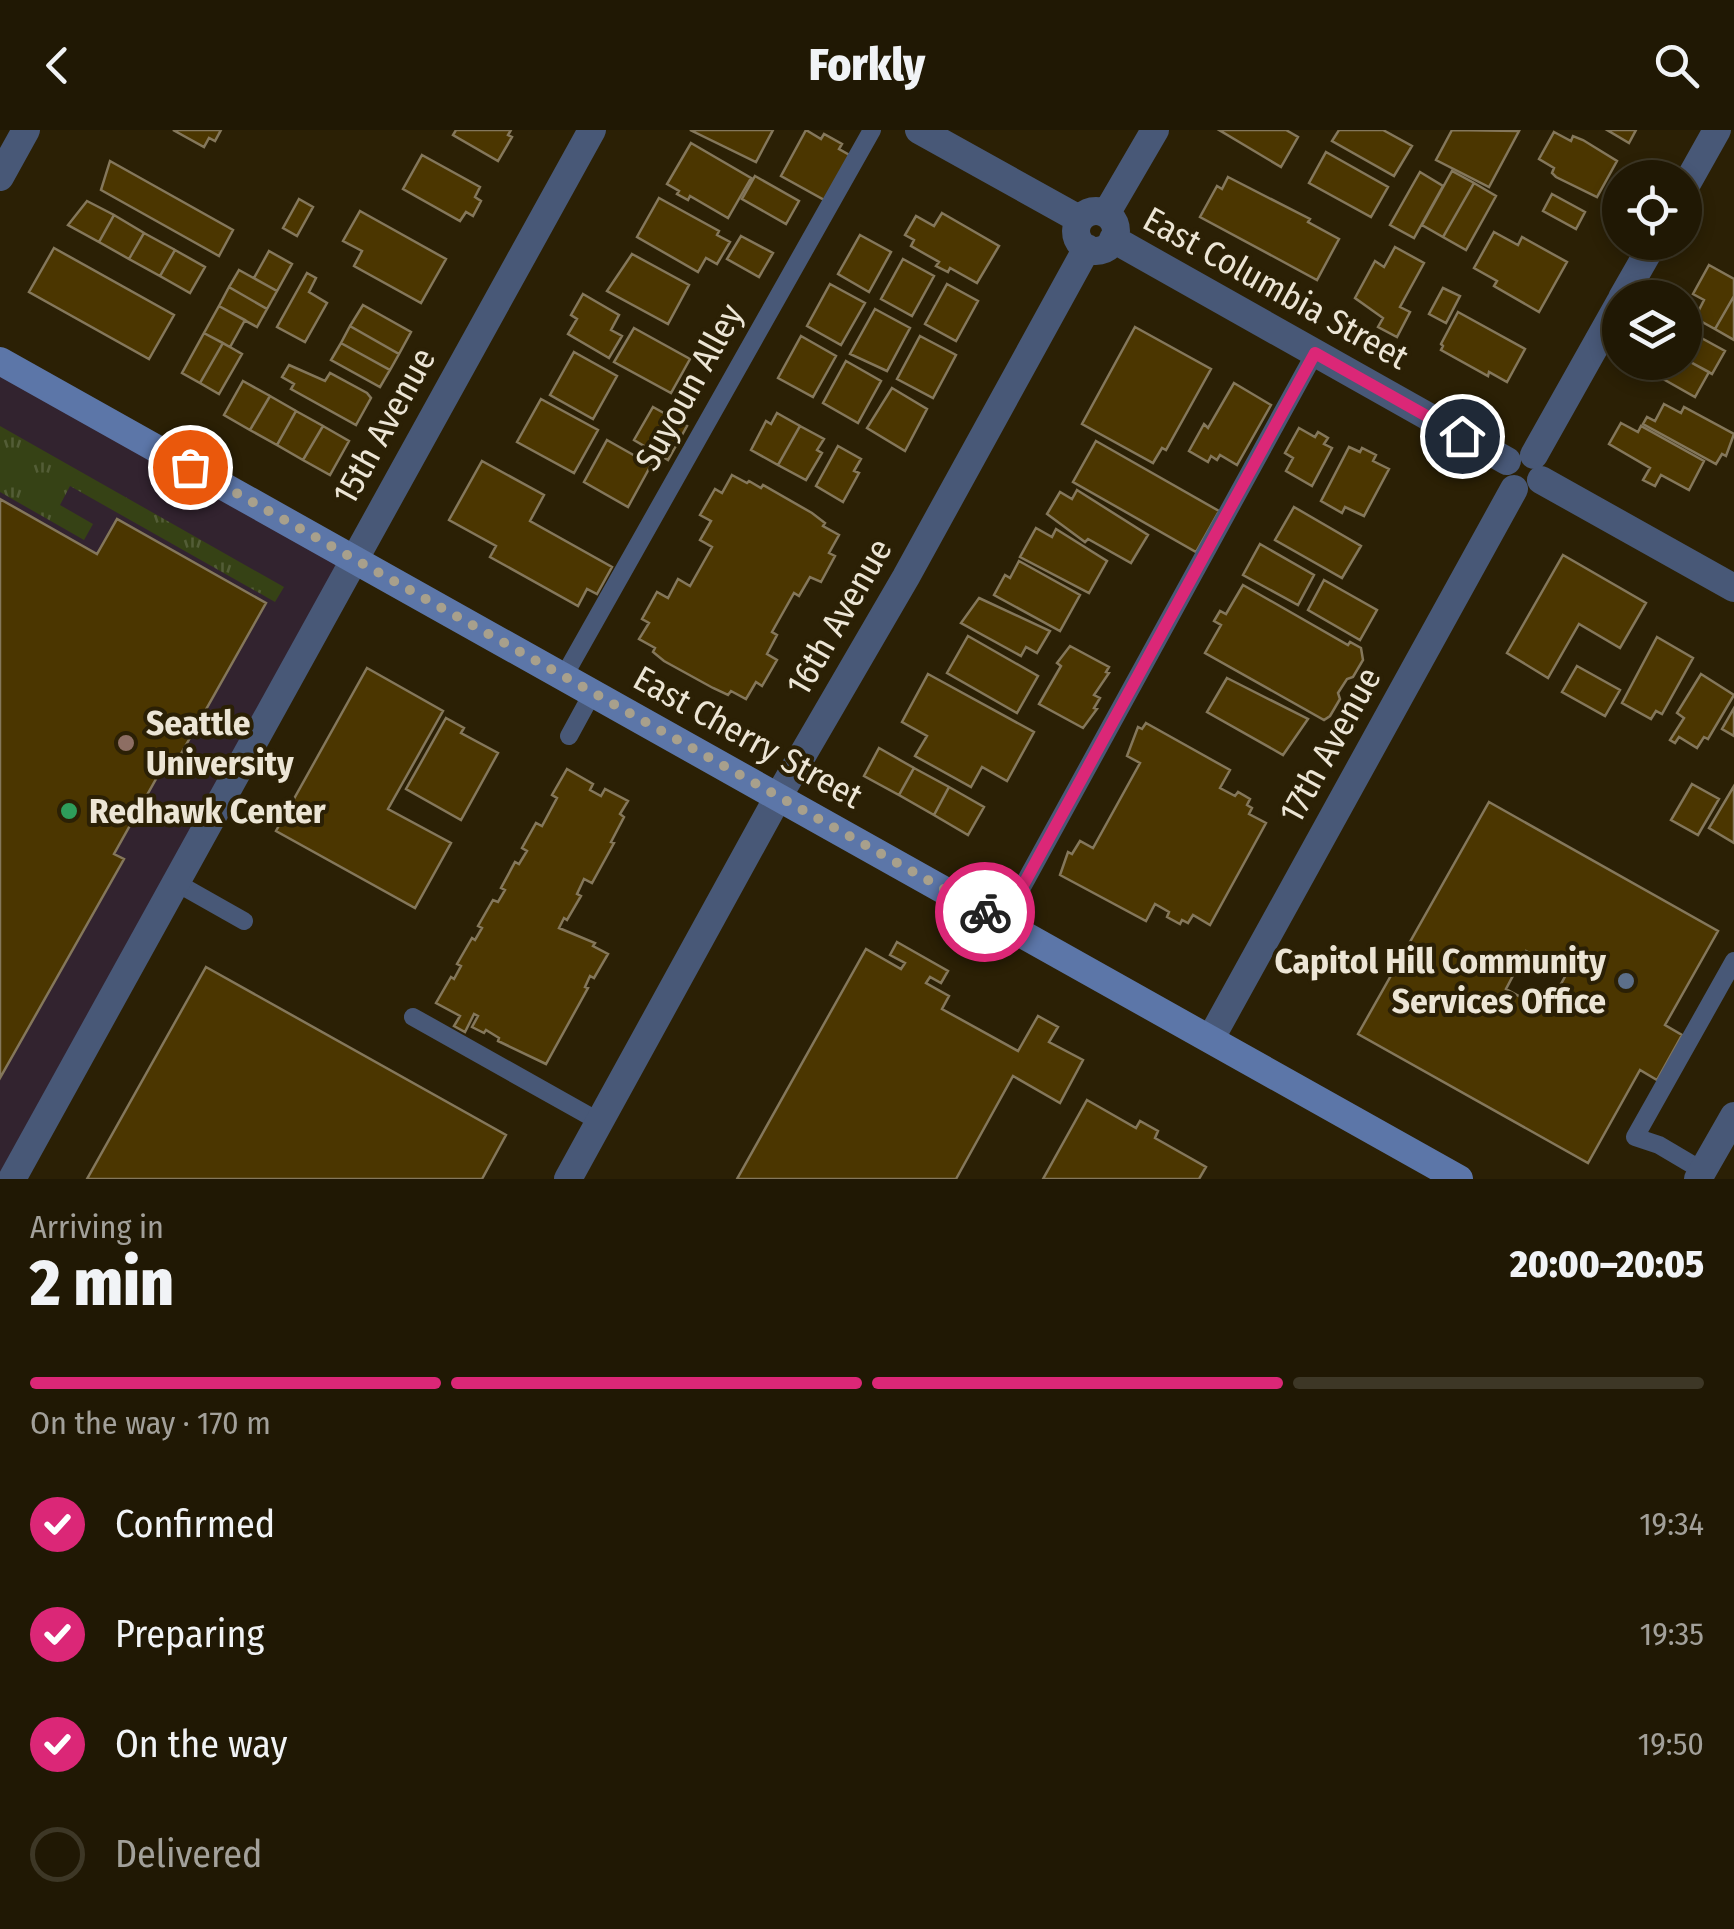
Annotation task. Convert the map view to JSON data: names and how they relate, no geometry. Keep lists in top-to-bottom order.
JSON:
{
  "streets": {
    "main road": ["East Cherry Street"],
    "street": [
      "East Columbia Street",
      "15th Avenue",
      "16th Avenue",
      "17th Avenue"
    ],
    "lane": ["Suyoun Alley"]
  },
  "crossings": [
    ["East Columbia Street", "16th Avenue"],
    ["East Columbia Street", "17th Avenue"],
    ["Suyoun Alley", "East Cherry Street"],
    ["15th Avenue", "East Cherry Street"],
    ["16th Avenue", "East Cherry Street"],
    ["East Cherry Street", "17th Avenue"]
  ],
  "places": ["Seattle University", "Redhawk Center", "Capitol Hill Community Services Office"],
  "page": {
    "header": "Forkly",
    "heading": ["2 min", "Arriving in", "20:00–20:05"],
    "bar": "On the way · 170 m",
    "list": [
      ["Confirmed", "19:34"],
      ["Preparing", "19:35"],
      ["On the way", "19:50"],
      "Delivered"
    ]
  }
}
